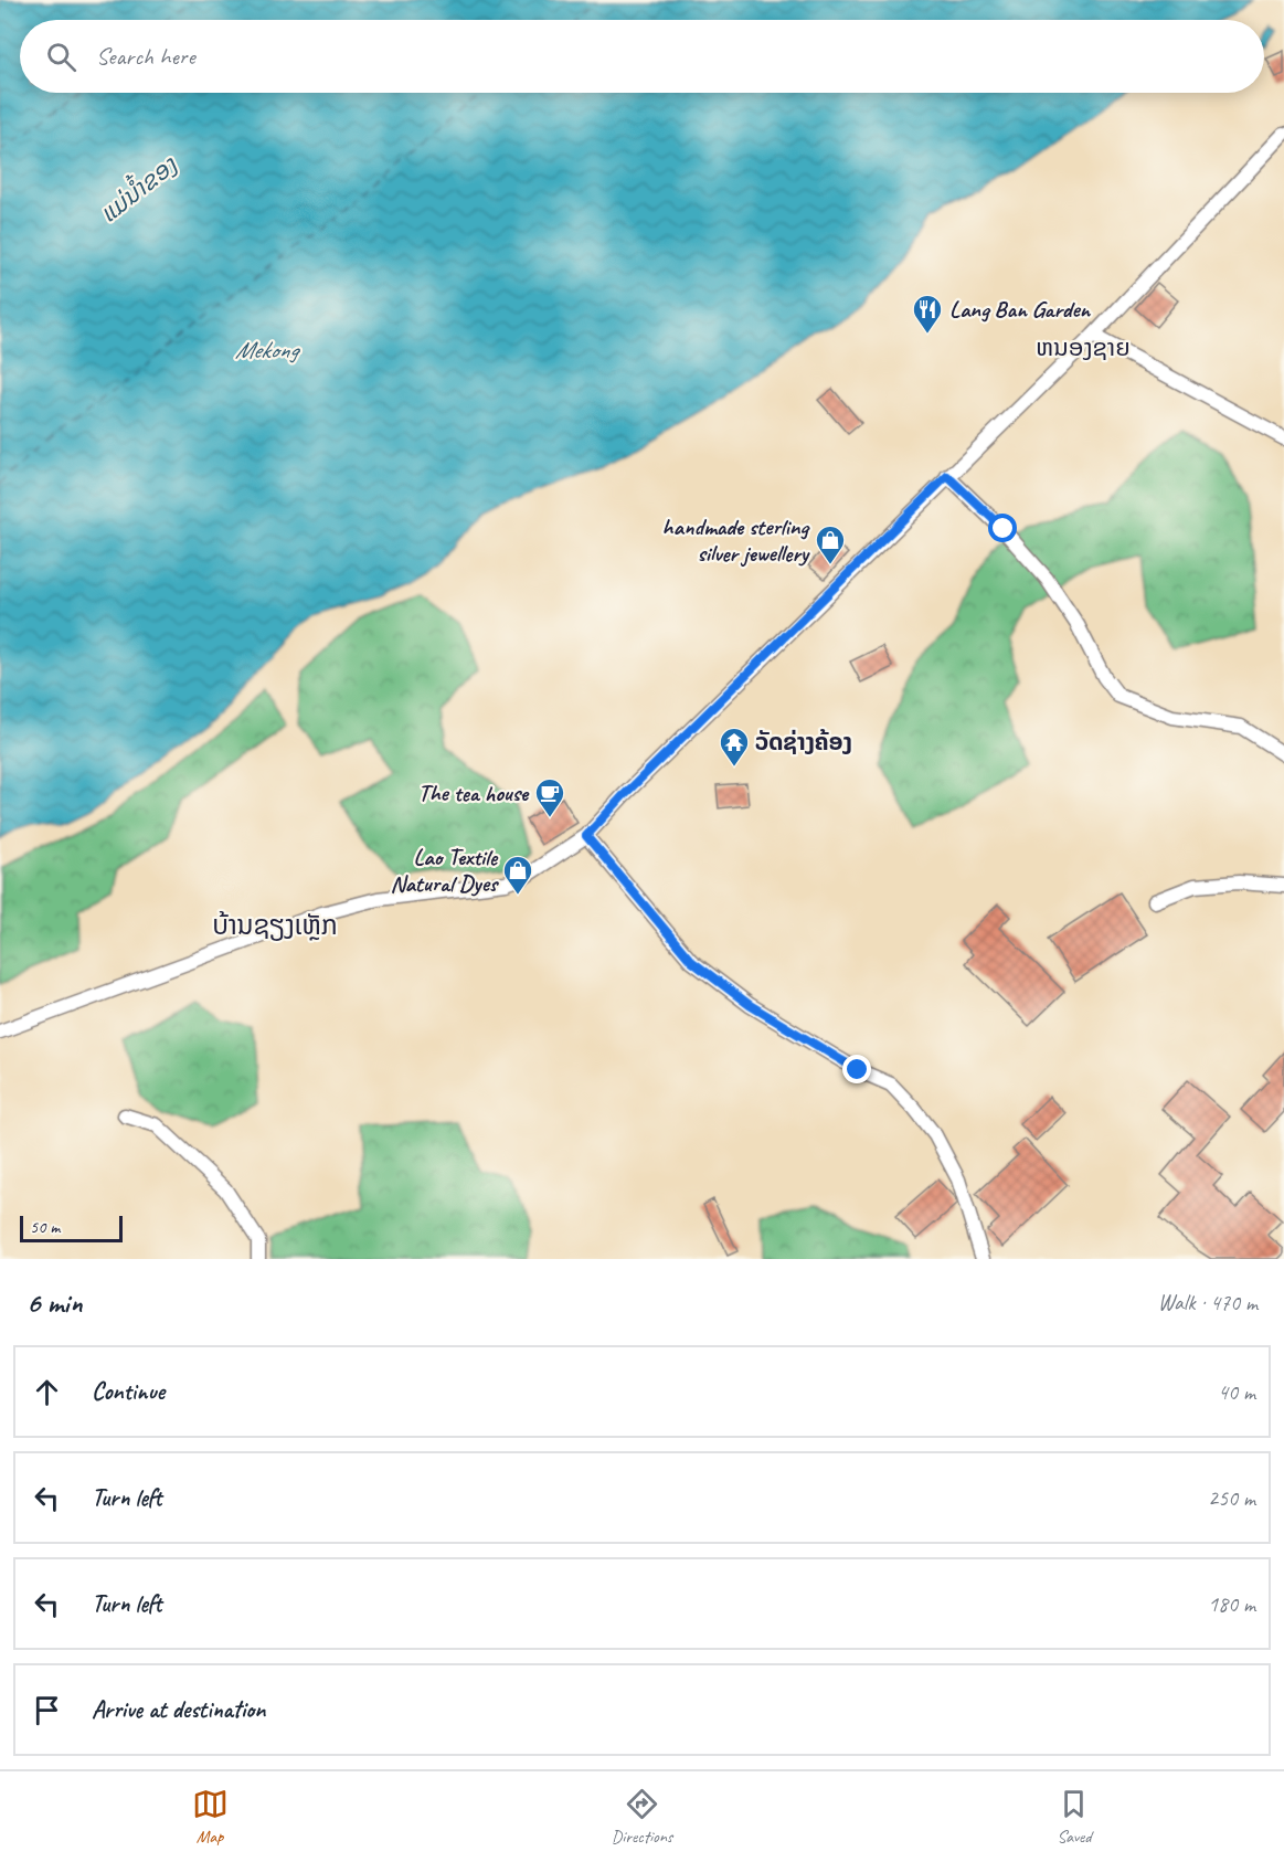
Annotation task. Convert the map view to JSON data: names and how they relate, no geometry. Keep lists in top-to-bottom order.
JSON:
{
  "districts": ["ຫນອງຊາຍ", "ບ້ານຊຽງເຫຼັກ"],
  "water": ["ແມ່ນ້ຳຂອງ", "Mekong"],
  "places": {
    "restaurant": ["Lang Ban Garden"],
    "shop": ["handmade sterling silver jewellery", "Lao Textile Natural Dyes"],
    "temple": ["ວັດຊ່າງຄ້ອງ"],
    "cafe": ["The tea house"]
  },
  "scale_bar": "50 m",
  "page": {
    "search": "Search here",
    "scale": "50 m",
    "heading": ["6 min", "Walk · 470 m"],
    "list": [
      ["Continue", "40 m"],
      ["Turn left", "250 m"],
      ["Turn left", "180 m"],
      "Arrive at destination"
    ],
    "nav": ["Map", "Directions", "Saved"]
  }
}
